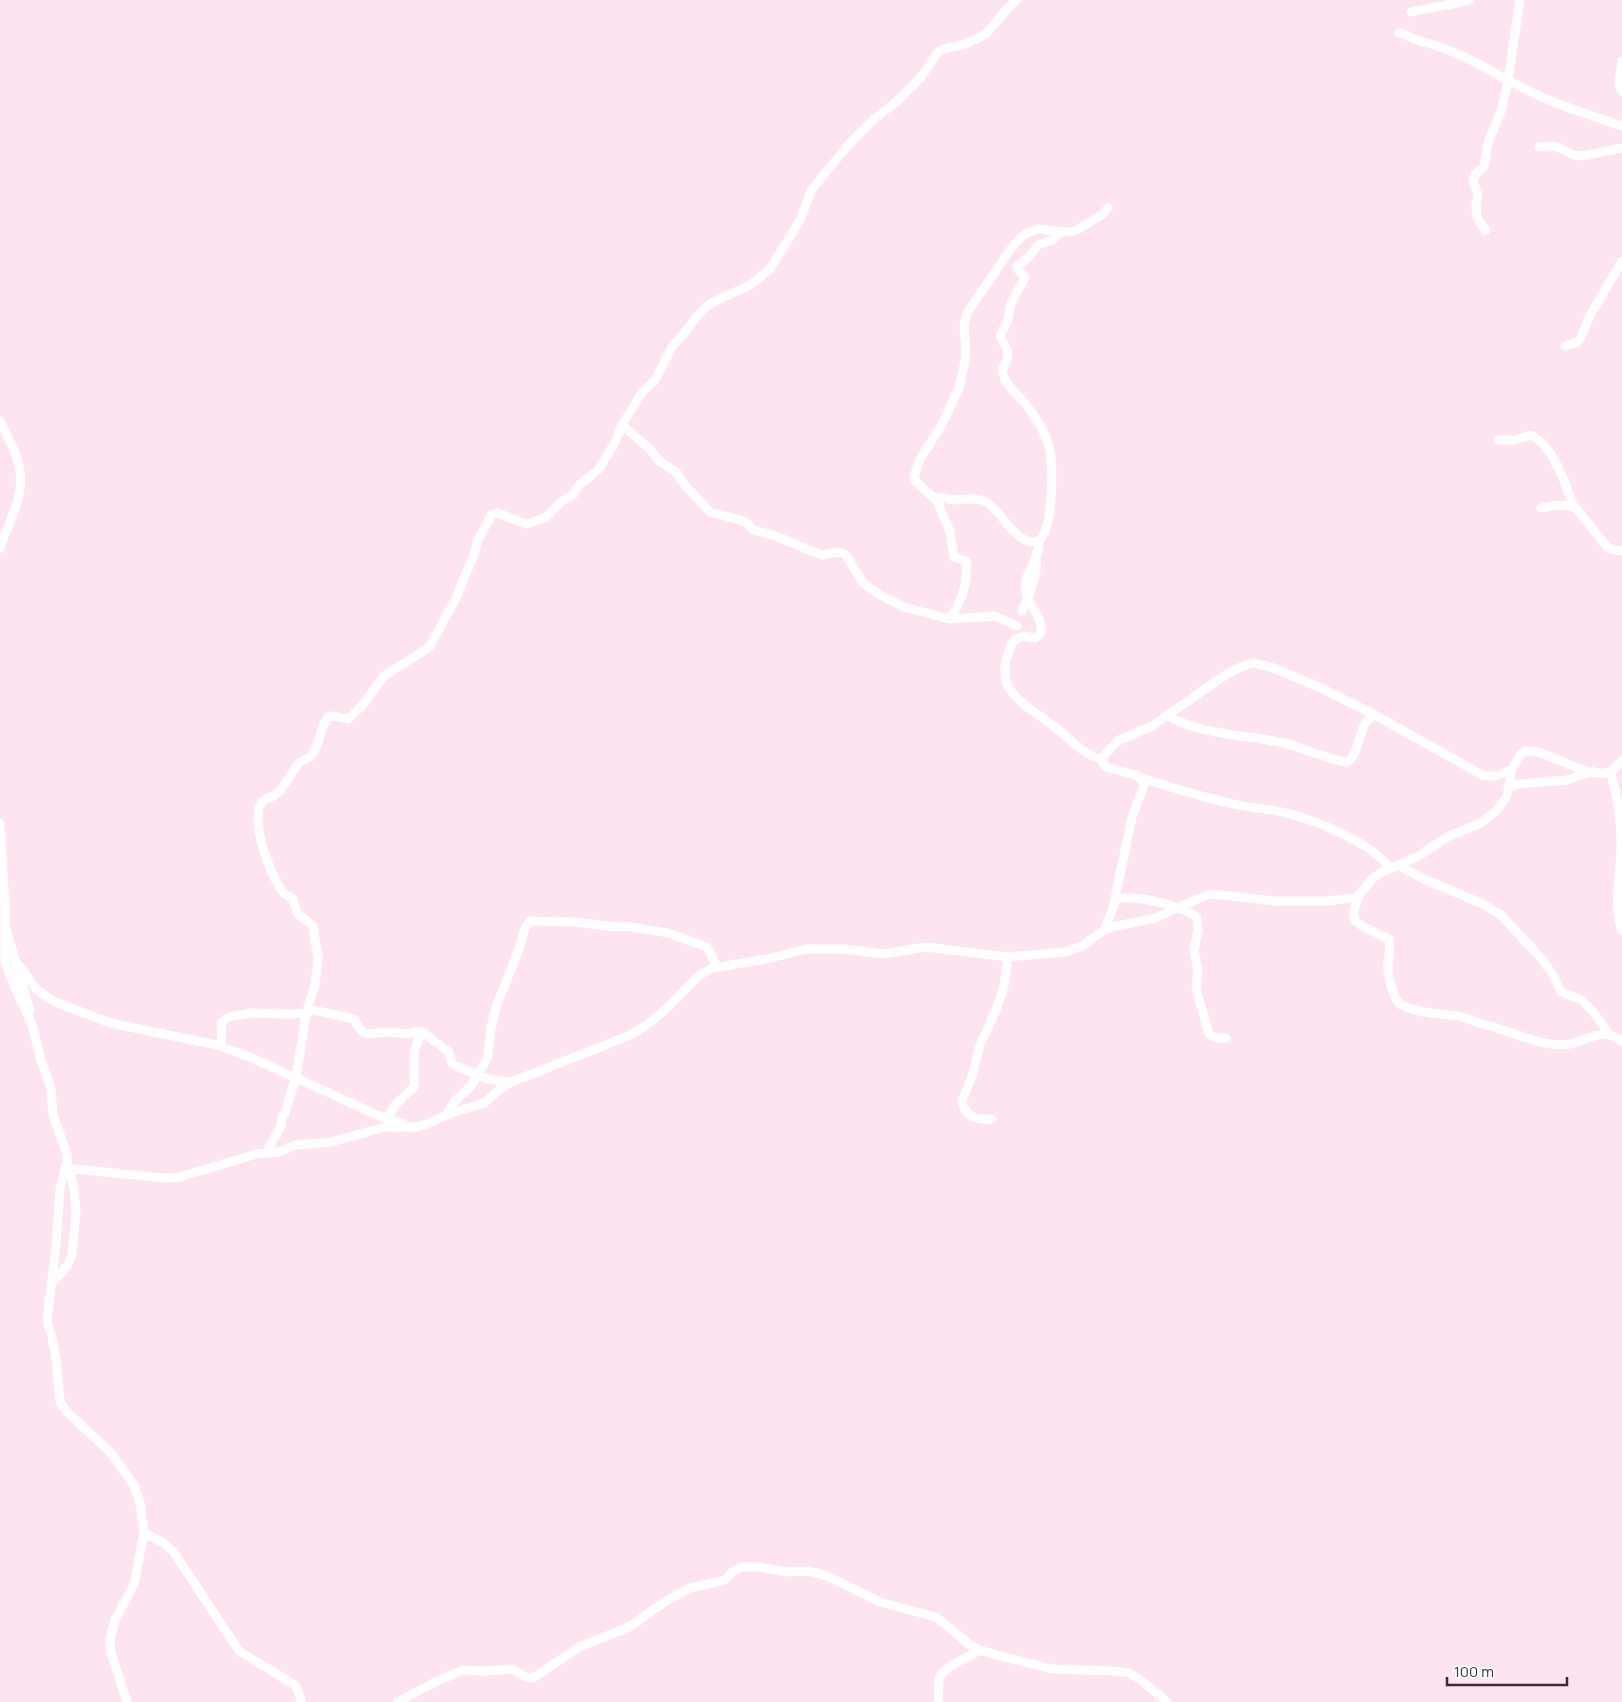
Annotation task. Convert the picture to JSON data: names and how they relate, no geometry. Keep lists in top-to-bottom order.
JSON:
{
  "scale_bar": "100 m"
}
